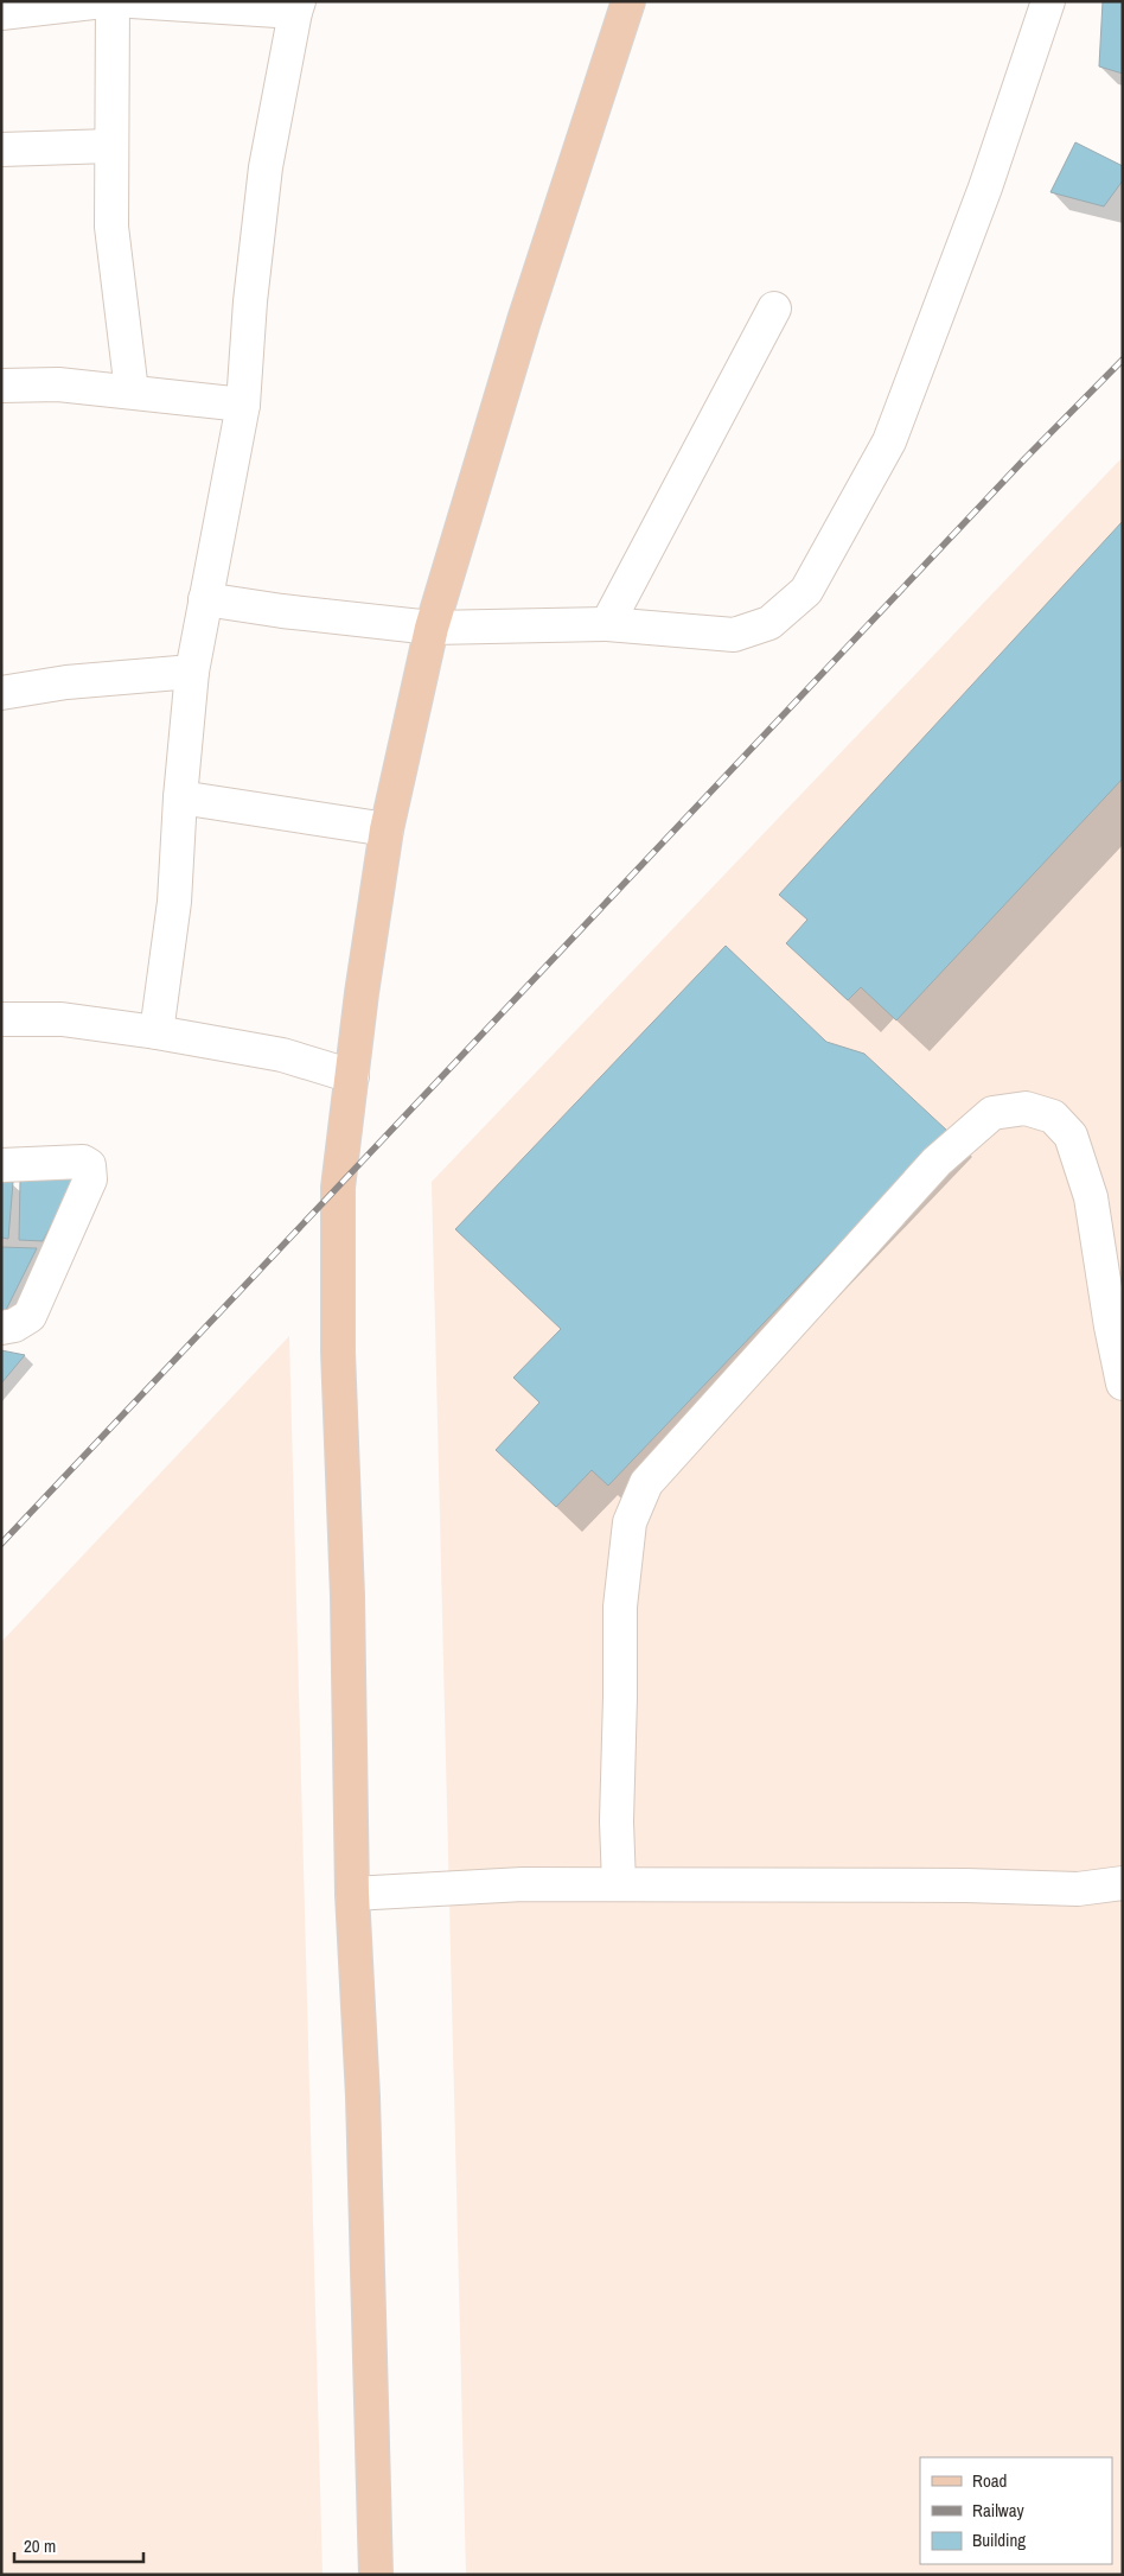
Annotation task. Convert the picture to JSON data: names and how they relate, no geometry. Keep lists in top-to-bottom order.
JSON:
{
  "legend": ["Road", "Railway", "Building"],
  "scale_bar": "20 m"
}
